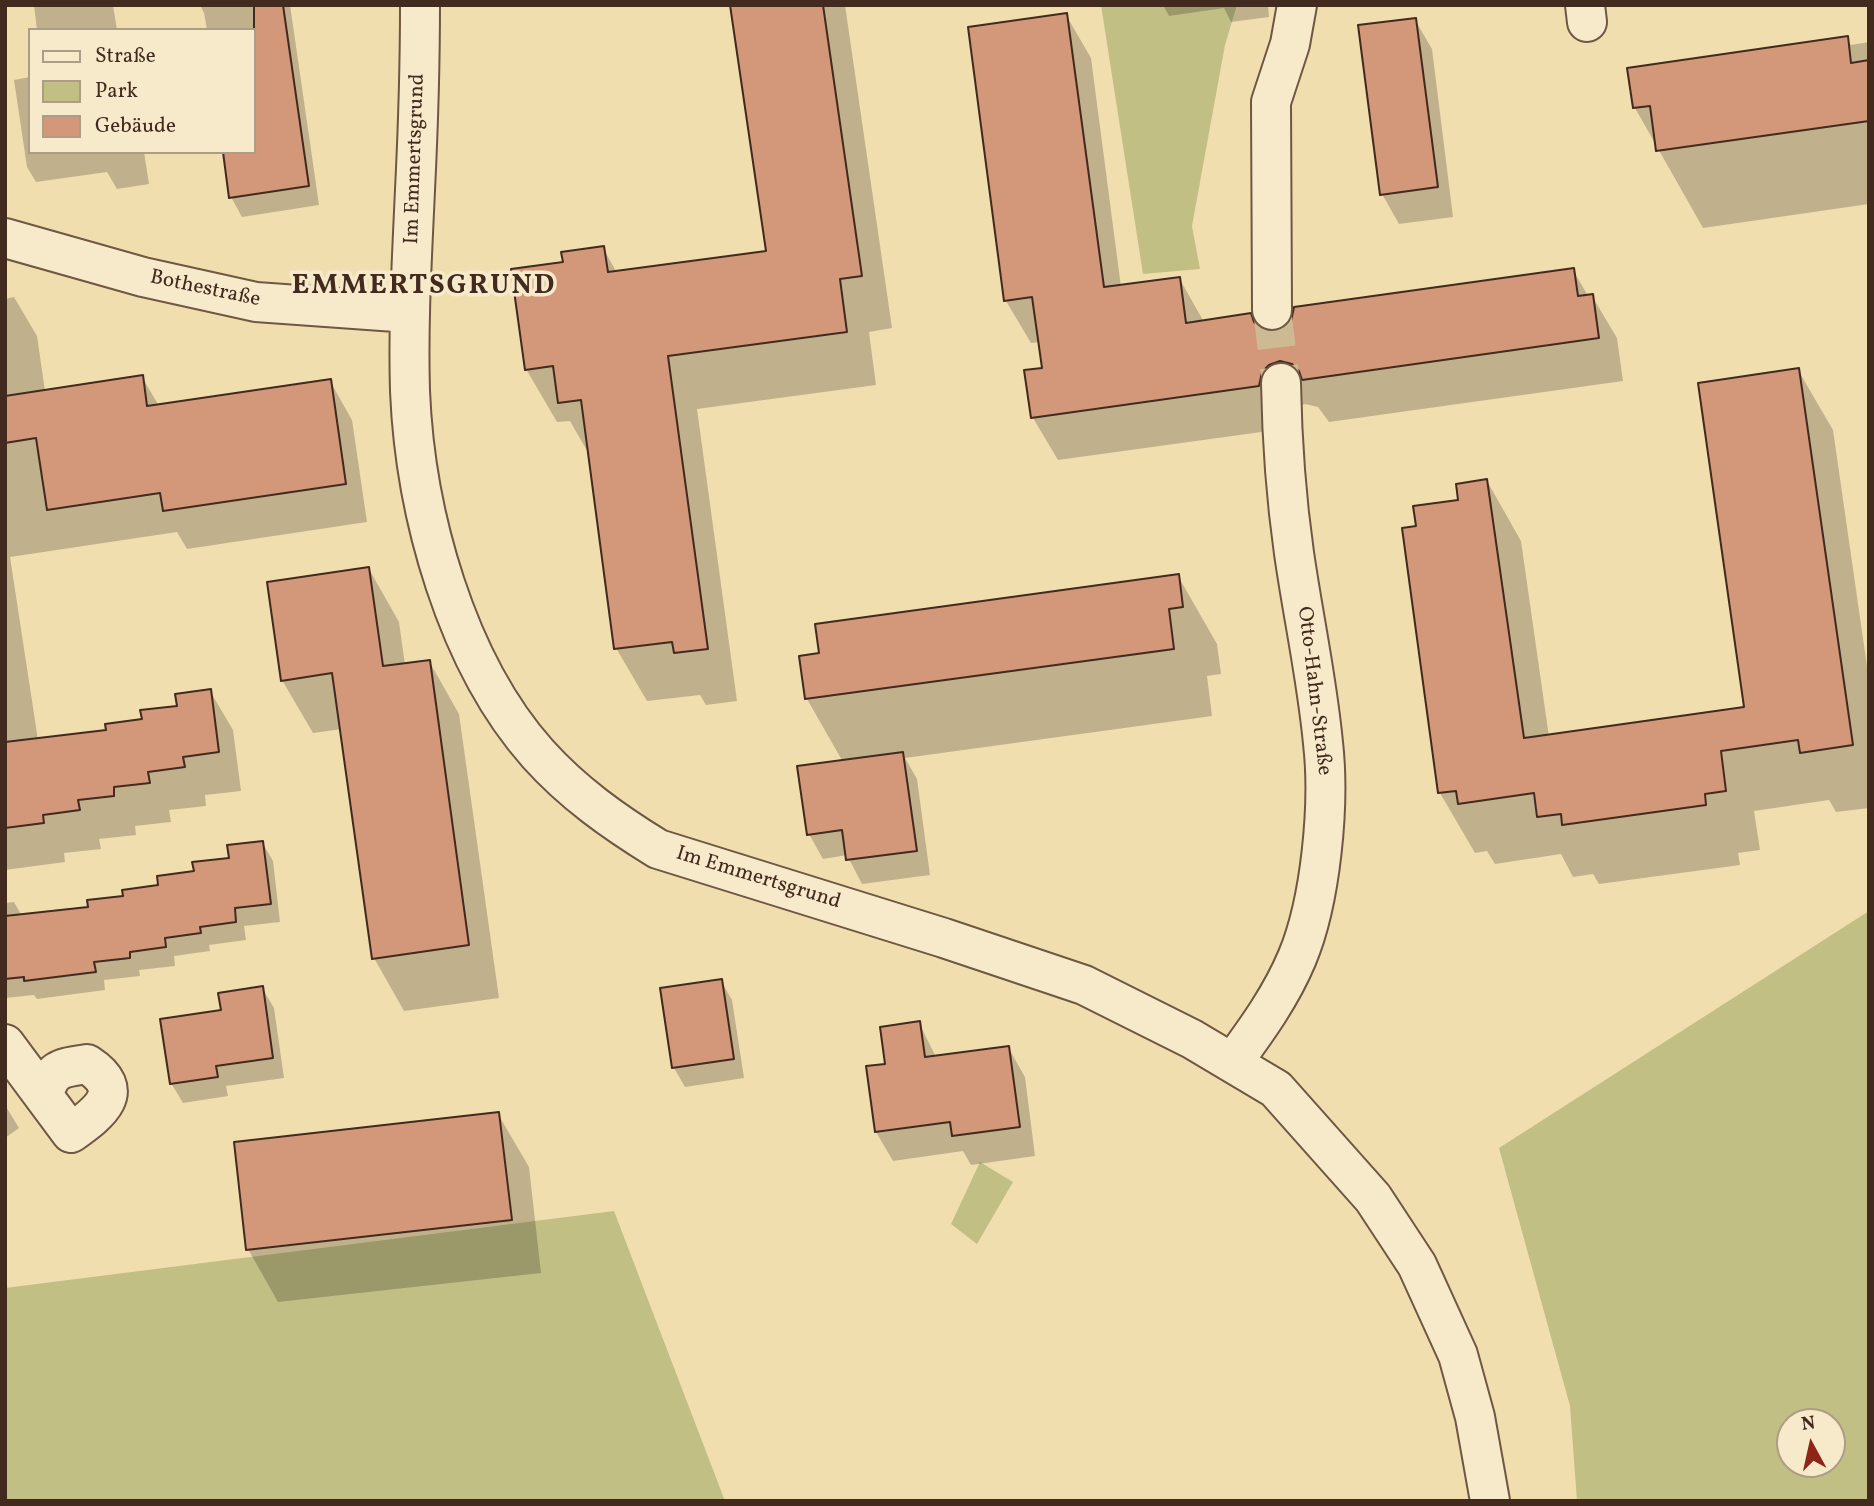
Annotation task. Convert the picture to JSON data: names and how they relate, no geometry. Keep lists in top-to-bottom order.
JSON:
{
  "streets": {
    "street": ["Im Emmertsgrund", "Bothestraße", "Otto-Hahn-Straße"]
  },
  "crossings": [
    ["Im Emmertsgrund", "Bothestraße"],
    ["Im Emmertsgrund", "Otto-Hahn-Straße"]
  ],
  "districts": ["EMMERTSGRUND"],
  "legend": ["Straße", "Park", "Gebäude"],
  "north": "top"
}
